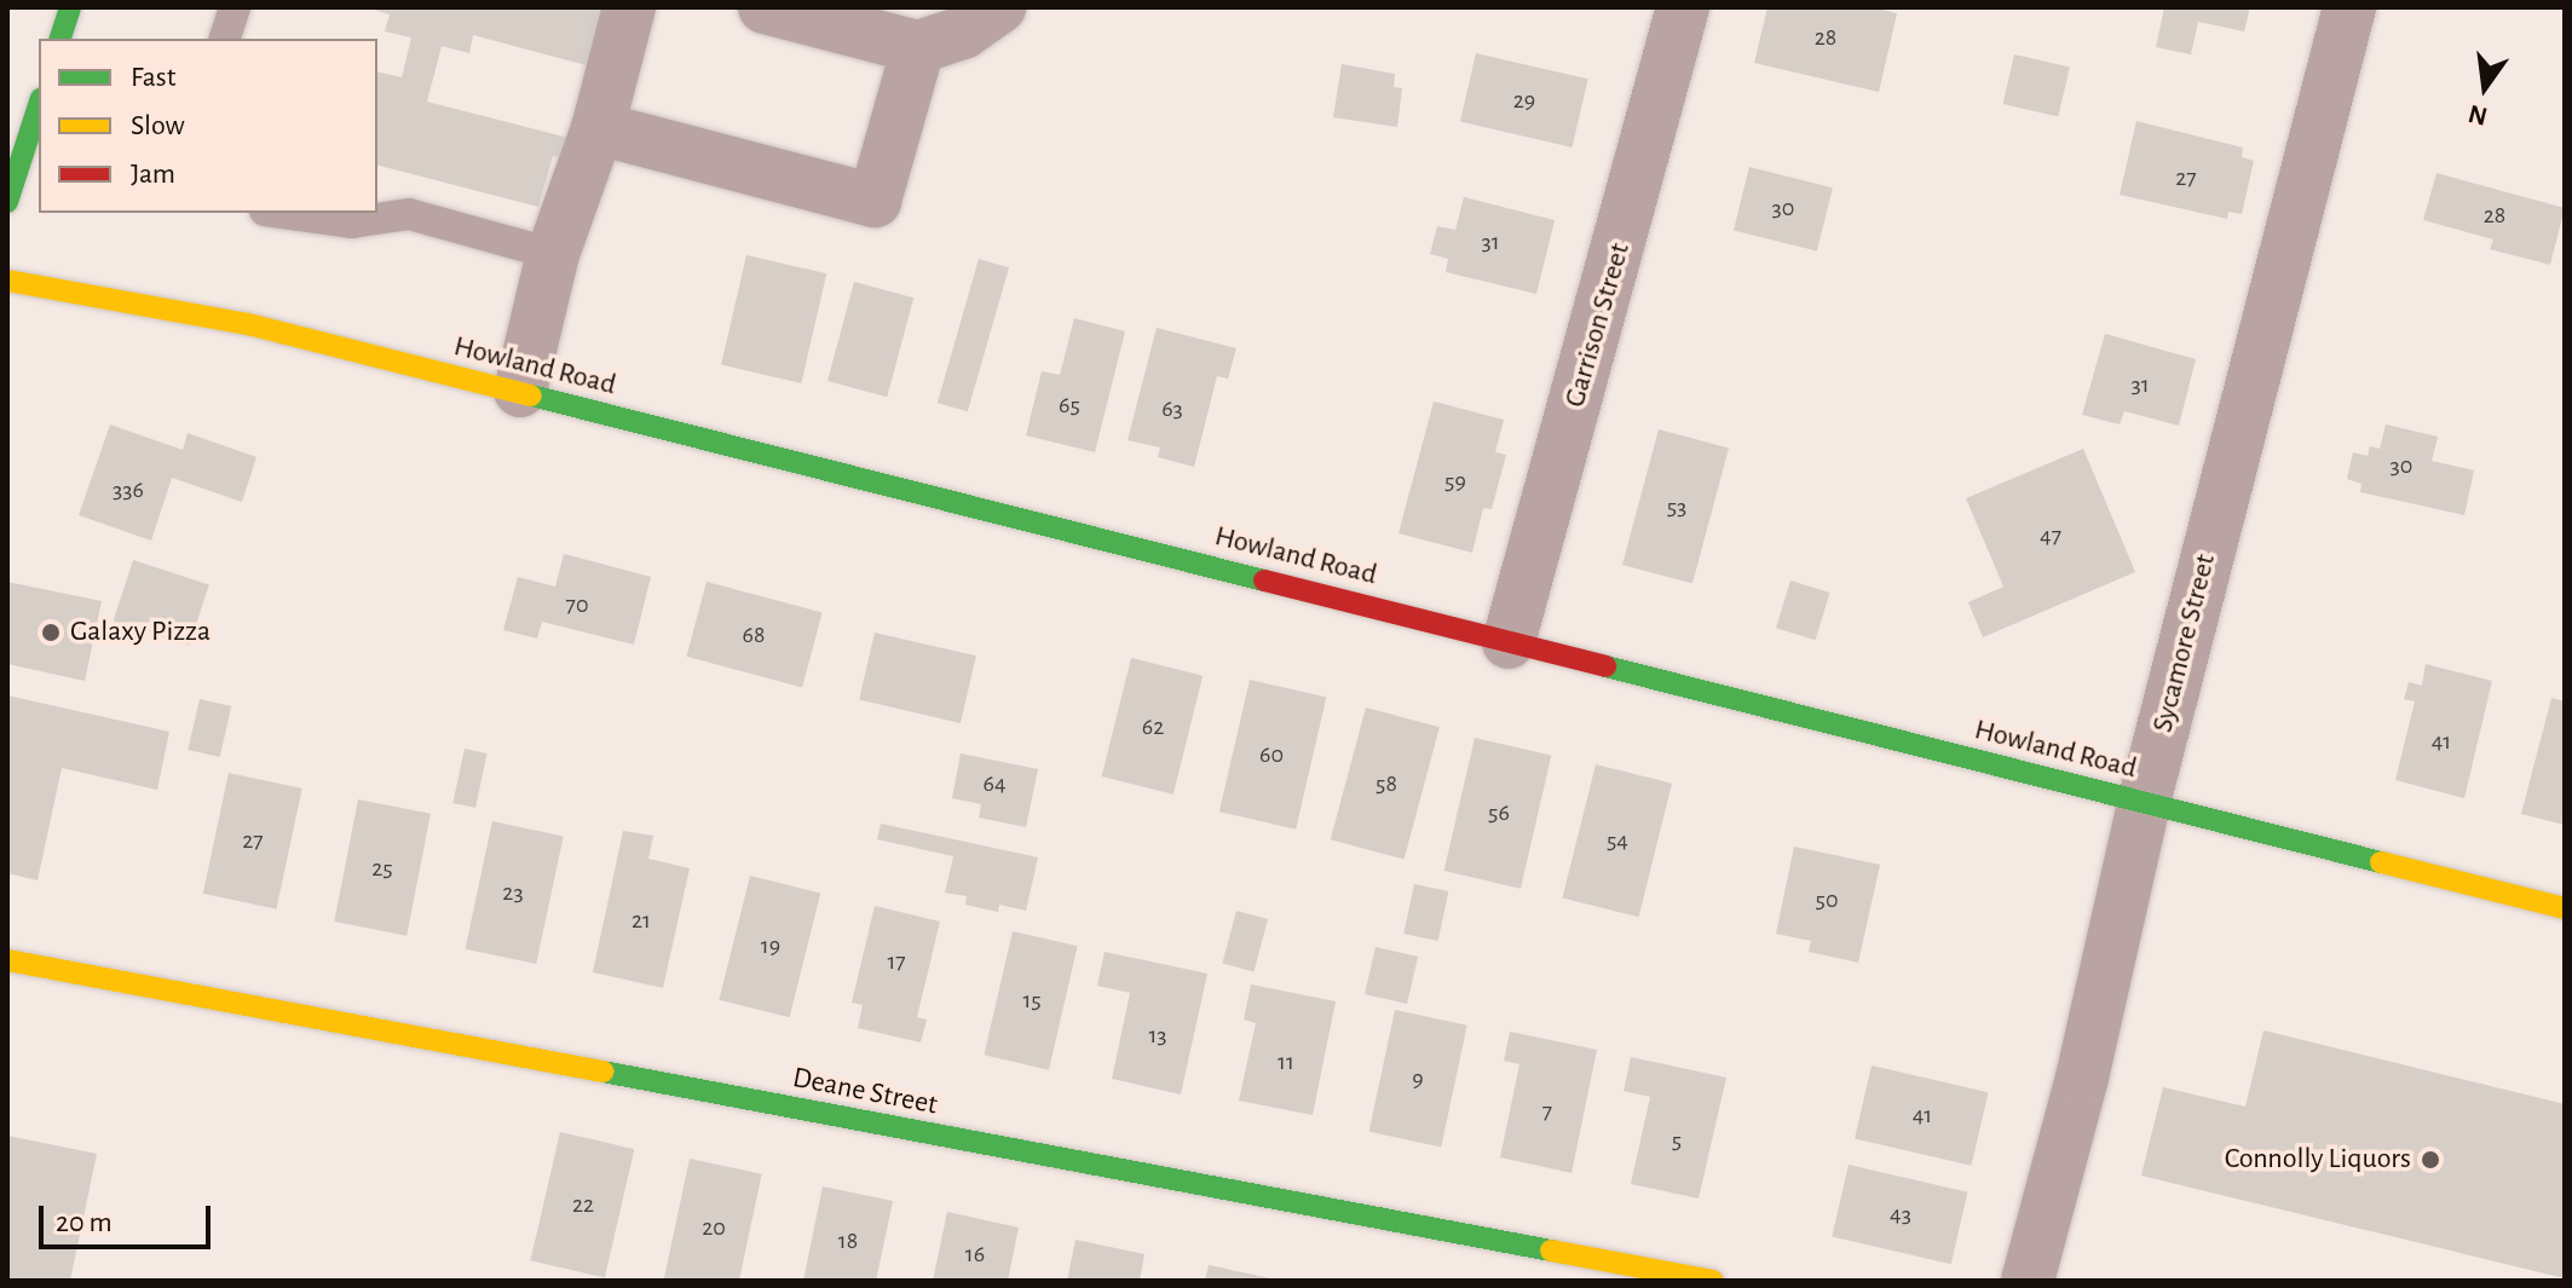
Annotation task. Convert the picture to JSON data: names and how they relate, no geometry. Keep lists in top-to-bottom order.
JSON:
{
  "streets": {
    "main road": ["Howland Road", "Deane Street"],
    "street": ["Garrison Street", "Sycamore Street"]
  },
  "crossings": [
    ["Garrison Street", "Howland Road"],
    ["Howland Road", "Sycamore Street"]
  ],
  "places": ["Galaxy Pizza", "Connolly Liquors"],
  "house_numbers": [
    "28",
    "29",
    "27",
    "30",
    "28",
    "31",
    "31",
    "65",
    "63",
    "30",
    "59",
    "336",
    "53",
    "47",
    "70",
    "68",
    "62",
    "41",
    "60",
    "64",
    "58",
    "56",
    "27",
    "54",
    "25",
    "23",
    "50",
    "21",
    "19",
    "17",
    "15",
    "13",
    "11",
    "9",
    "7",
    "41",
    "5",
    "22",
    "43",
    "20",
    "18",
    "16"
  ],
  "legend": ["Fast", "Slow", "Jam"],
  "scale_bar": "20 m",
  "north": "bottom"
}
